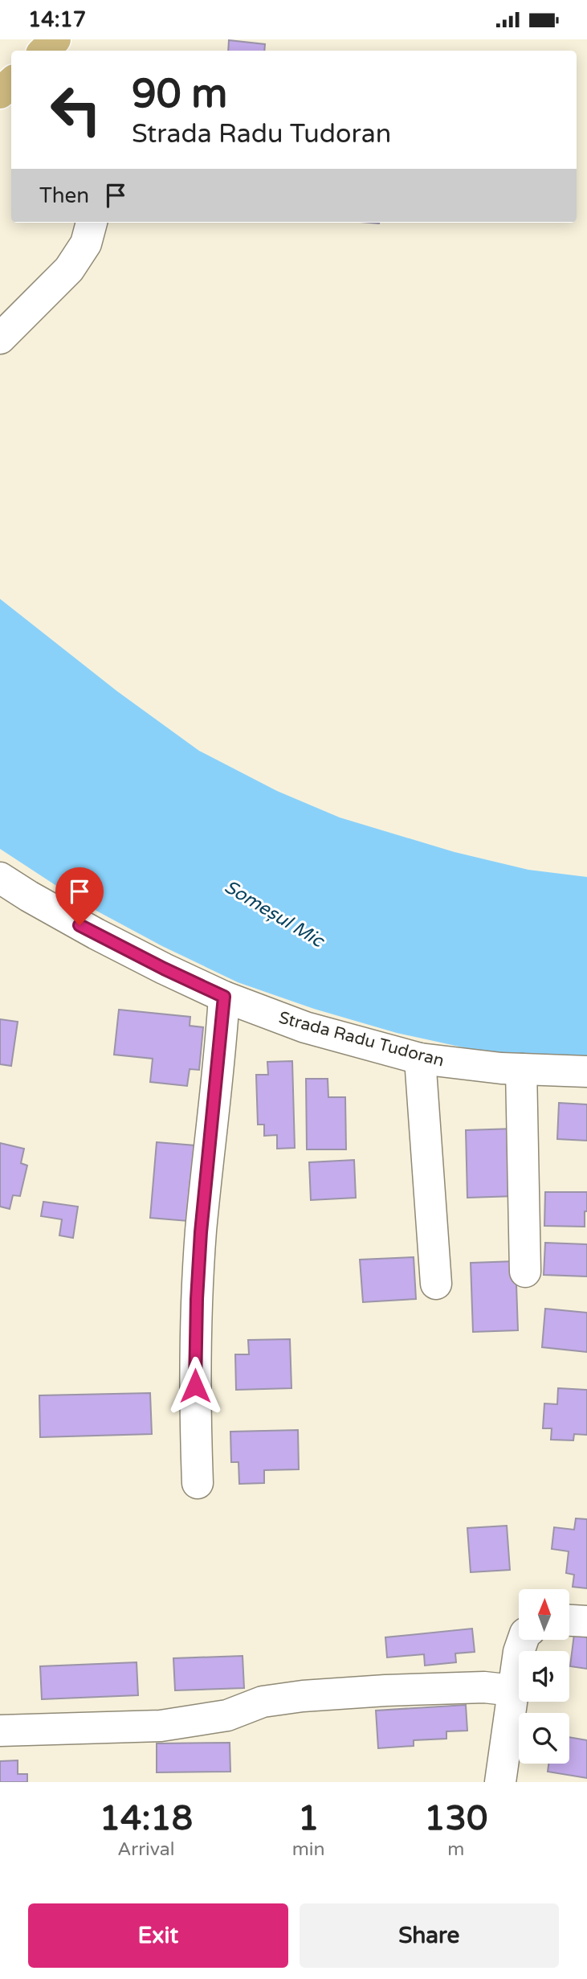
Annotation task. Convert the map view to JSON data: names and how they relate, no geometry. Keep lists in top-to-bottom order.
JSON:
{
  "streets": {
    "street": ["Strada Radu Tudoran"]
  },
  "water": ["Someșul Mic"],
  "north": "top",
  "page": {
    "status": "14:17",
    "turn": ["90 m", "Strada Radu Tudoran"],
    "then": "Then",
    "eta": [
      "14:18",
      "Arrival",
      "1",
      "min",
      "130",
      "m"
    ],
    "buttons": ["Exit", "Share"]
  }
}
